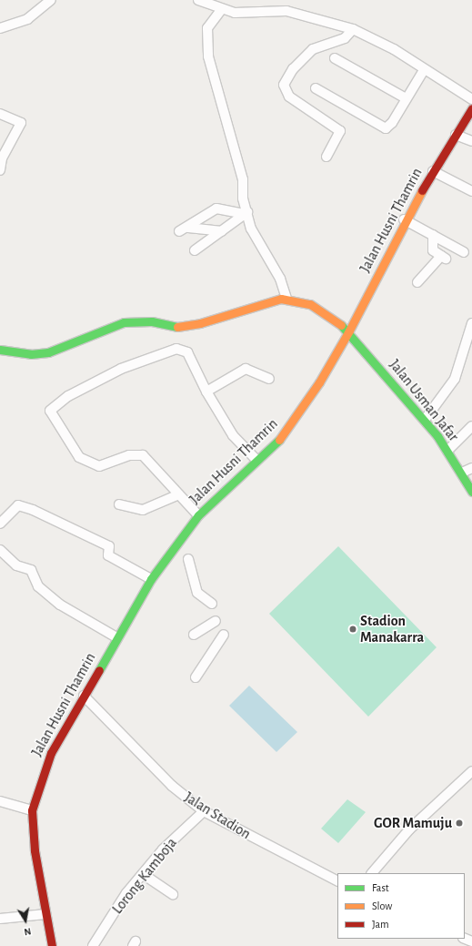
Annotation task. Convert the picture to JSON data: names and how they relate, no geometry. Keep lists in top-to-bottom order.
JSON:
{
  "streets": {
    "street": [
      "Jalan Husni Thamrin",
      "Jalan Usman Jafar",
      "Jalan Stadion",
      "Lorong Kamboja"
    ]
  },
  "crossings": [
    ["Jalan Husni Thamrin", "Jalan Usman Jafar"],
    ["Jalan Husni Thamrin", "Jalan Stadion"],
    ["Jalan Stadion", "Lorong Kamboja"]
  ],
  "places": ["Stadion Manakarra", "GOR Mamuju"],
  "legend": ["Fast", "Slow", "Jam"],
  "north": "bottom"
}
